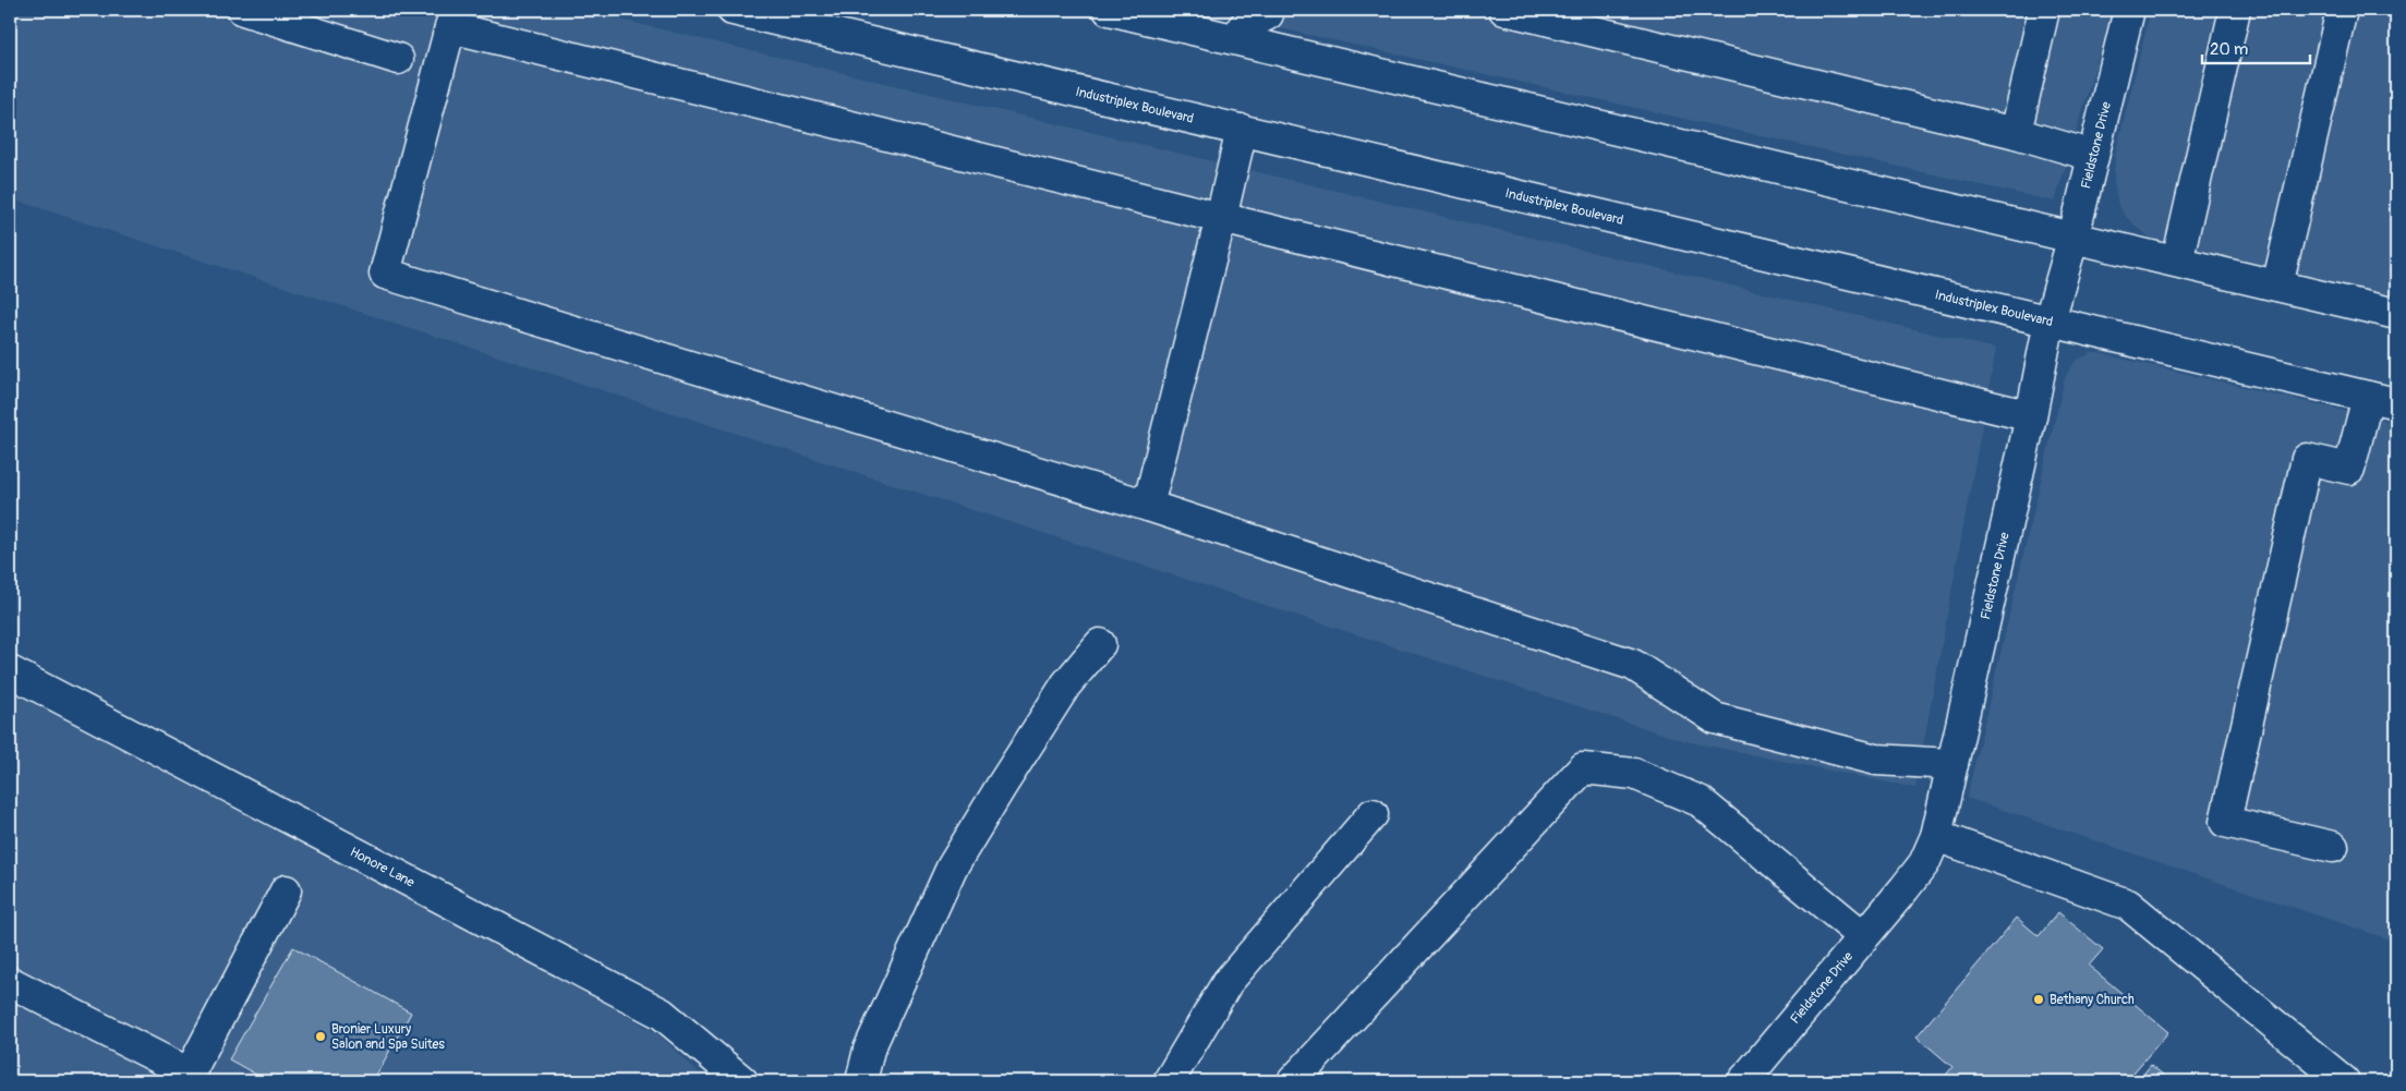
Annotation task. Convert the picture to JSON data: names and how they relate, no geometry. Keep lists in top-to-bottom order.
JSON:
{
  "streets": {
    "street": ["Industriplex Boulevard", "Fieldstone Drive", "Honore Lane"]
  },
  "crossings": [
    ["Industriplex Boulevard", "Fieldstone Drive"]
  ],
  "places": ["Bethany Church", "Bronier Luxury Salon and Spa Suites"],
  "scale_bar": "20 m"
}
